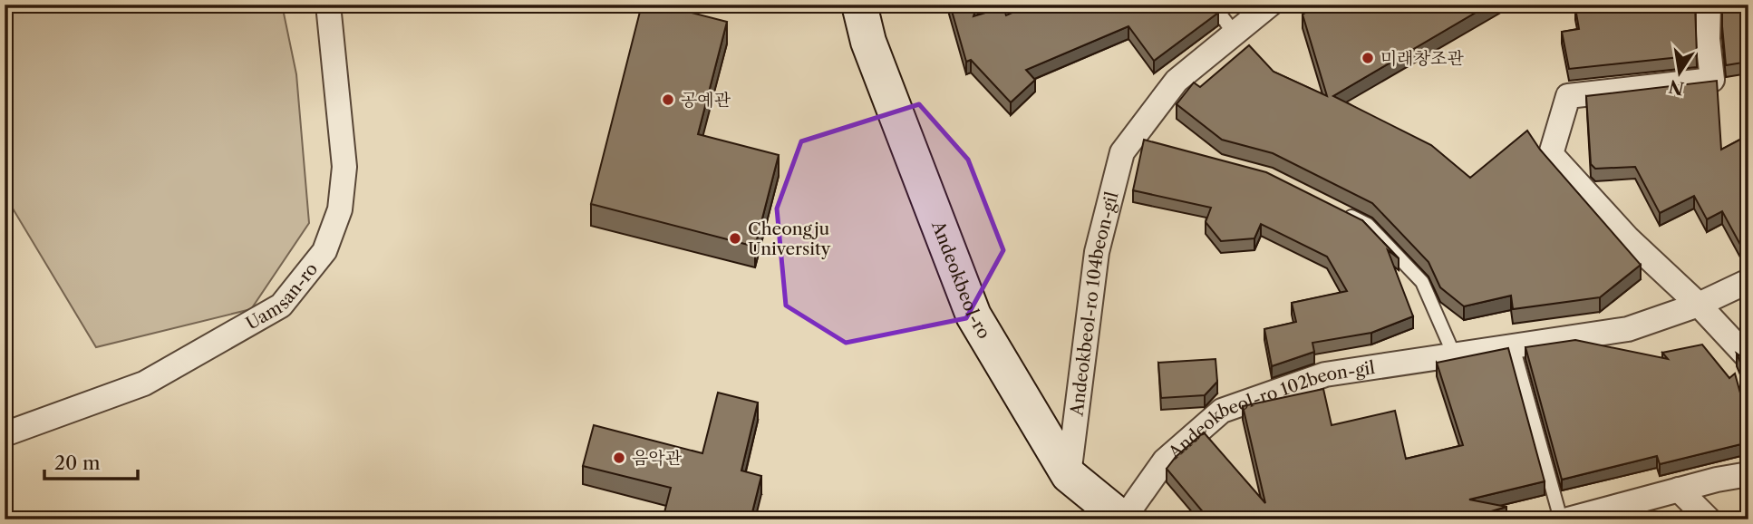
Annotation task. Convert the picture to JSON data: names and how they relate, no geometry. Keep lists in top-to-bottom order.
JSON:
{
  "streets": {
    "street": [
      "Andeokbeol-ro",
      "Uamsan-ro",
      "Andeokbeol-ro 104beon-gil",
      "Andeokbeol-ro 102beon-gil"
    ]
  },
  "crossings": [
    ["Andeokbeol-ro", "Andeokbeol-ro 104beon-gil"],
    ["Andeokbeol-ro", "Andeokbeol-ro 102beon-gil"]
  ],
  "places": [
    "미래창조관",
    "공예관",
    "Cheongju University",
    "음악관"
  ],
  "scale_bar": "20 m",
  "north": "bottom"
}
